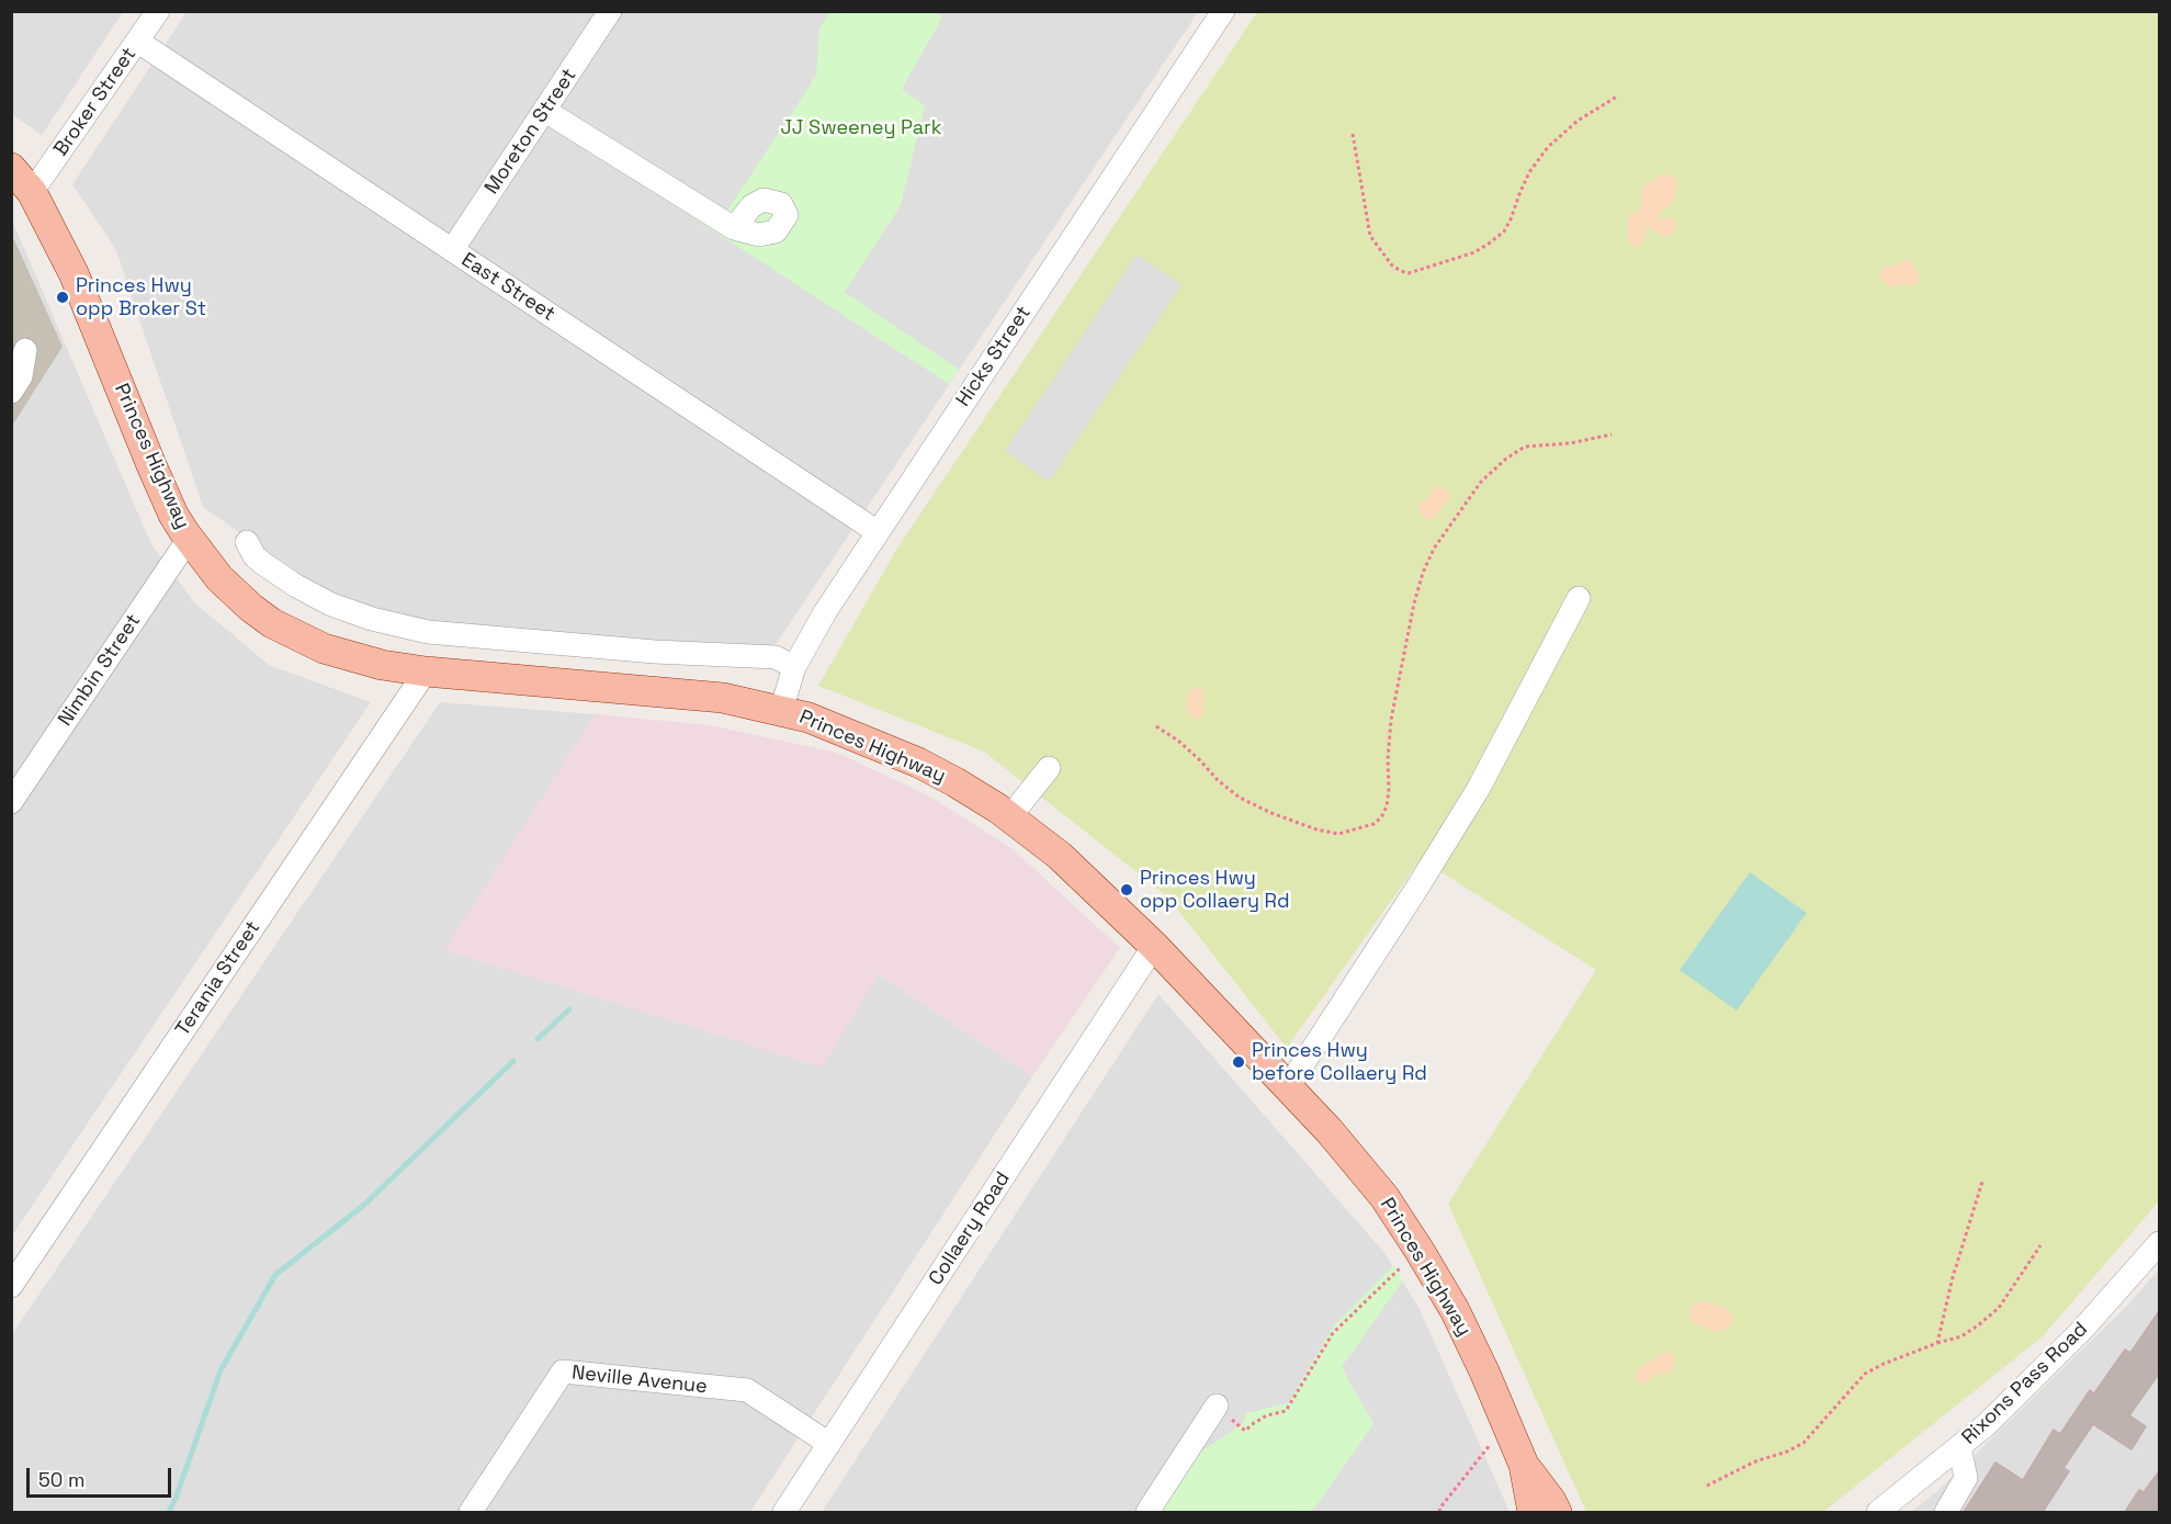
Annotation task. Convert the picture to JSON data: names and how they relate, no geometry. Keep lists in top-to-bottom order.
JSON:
{
  "streets": {
    "main road": ["Princes Highway"],
    "street": [
      "Broker Street",
      "Moreton Street",
      "East Street",
      "Hicks Street",
      "Nimbin Street",
      "Terania Street",
      "Collaery Road",
      "Neville Avenue",
      "Rixons Pass Road"
    ]
  },
  "crossings": [
    ["Broker Street", "East Street"],
    ["Broker Street", "Princes Highway"],
    ["Moreton Street", "East Street"],
    ["East Street", "Hicks Street"],
    ["Hicks Street", "Princes Highway"],
    ["Princes Highway", "Nimbin Street"],
    ["Princes Highway", "Terania Street"],
    ["Princes Highway", "Collaery Road"],
    ["Collaery Road", "Neville Avenue"]
  ],
  "parks": ["JJ Sweeney Park"],
  "places": ["Princes Hwy opp Broker St", "Princes Hwy opp Collaery Rd", "Princes Hwy before Collaery Rd"],
  "scale_bar": "50 m"
}
